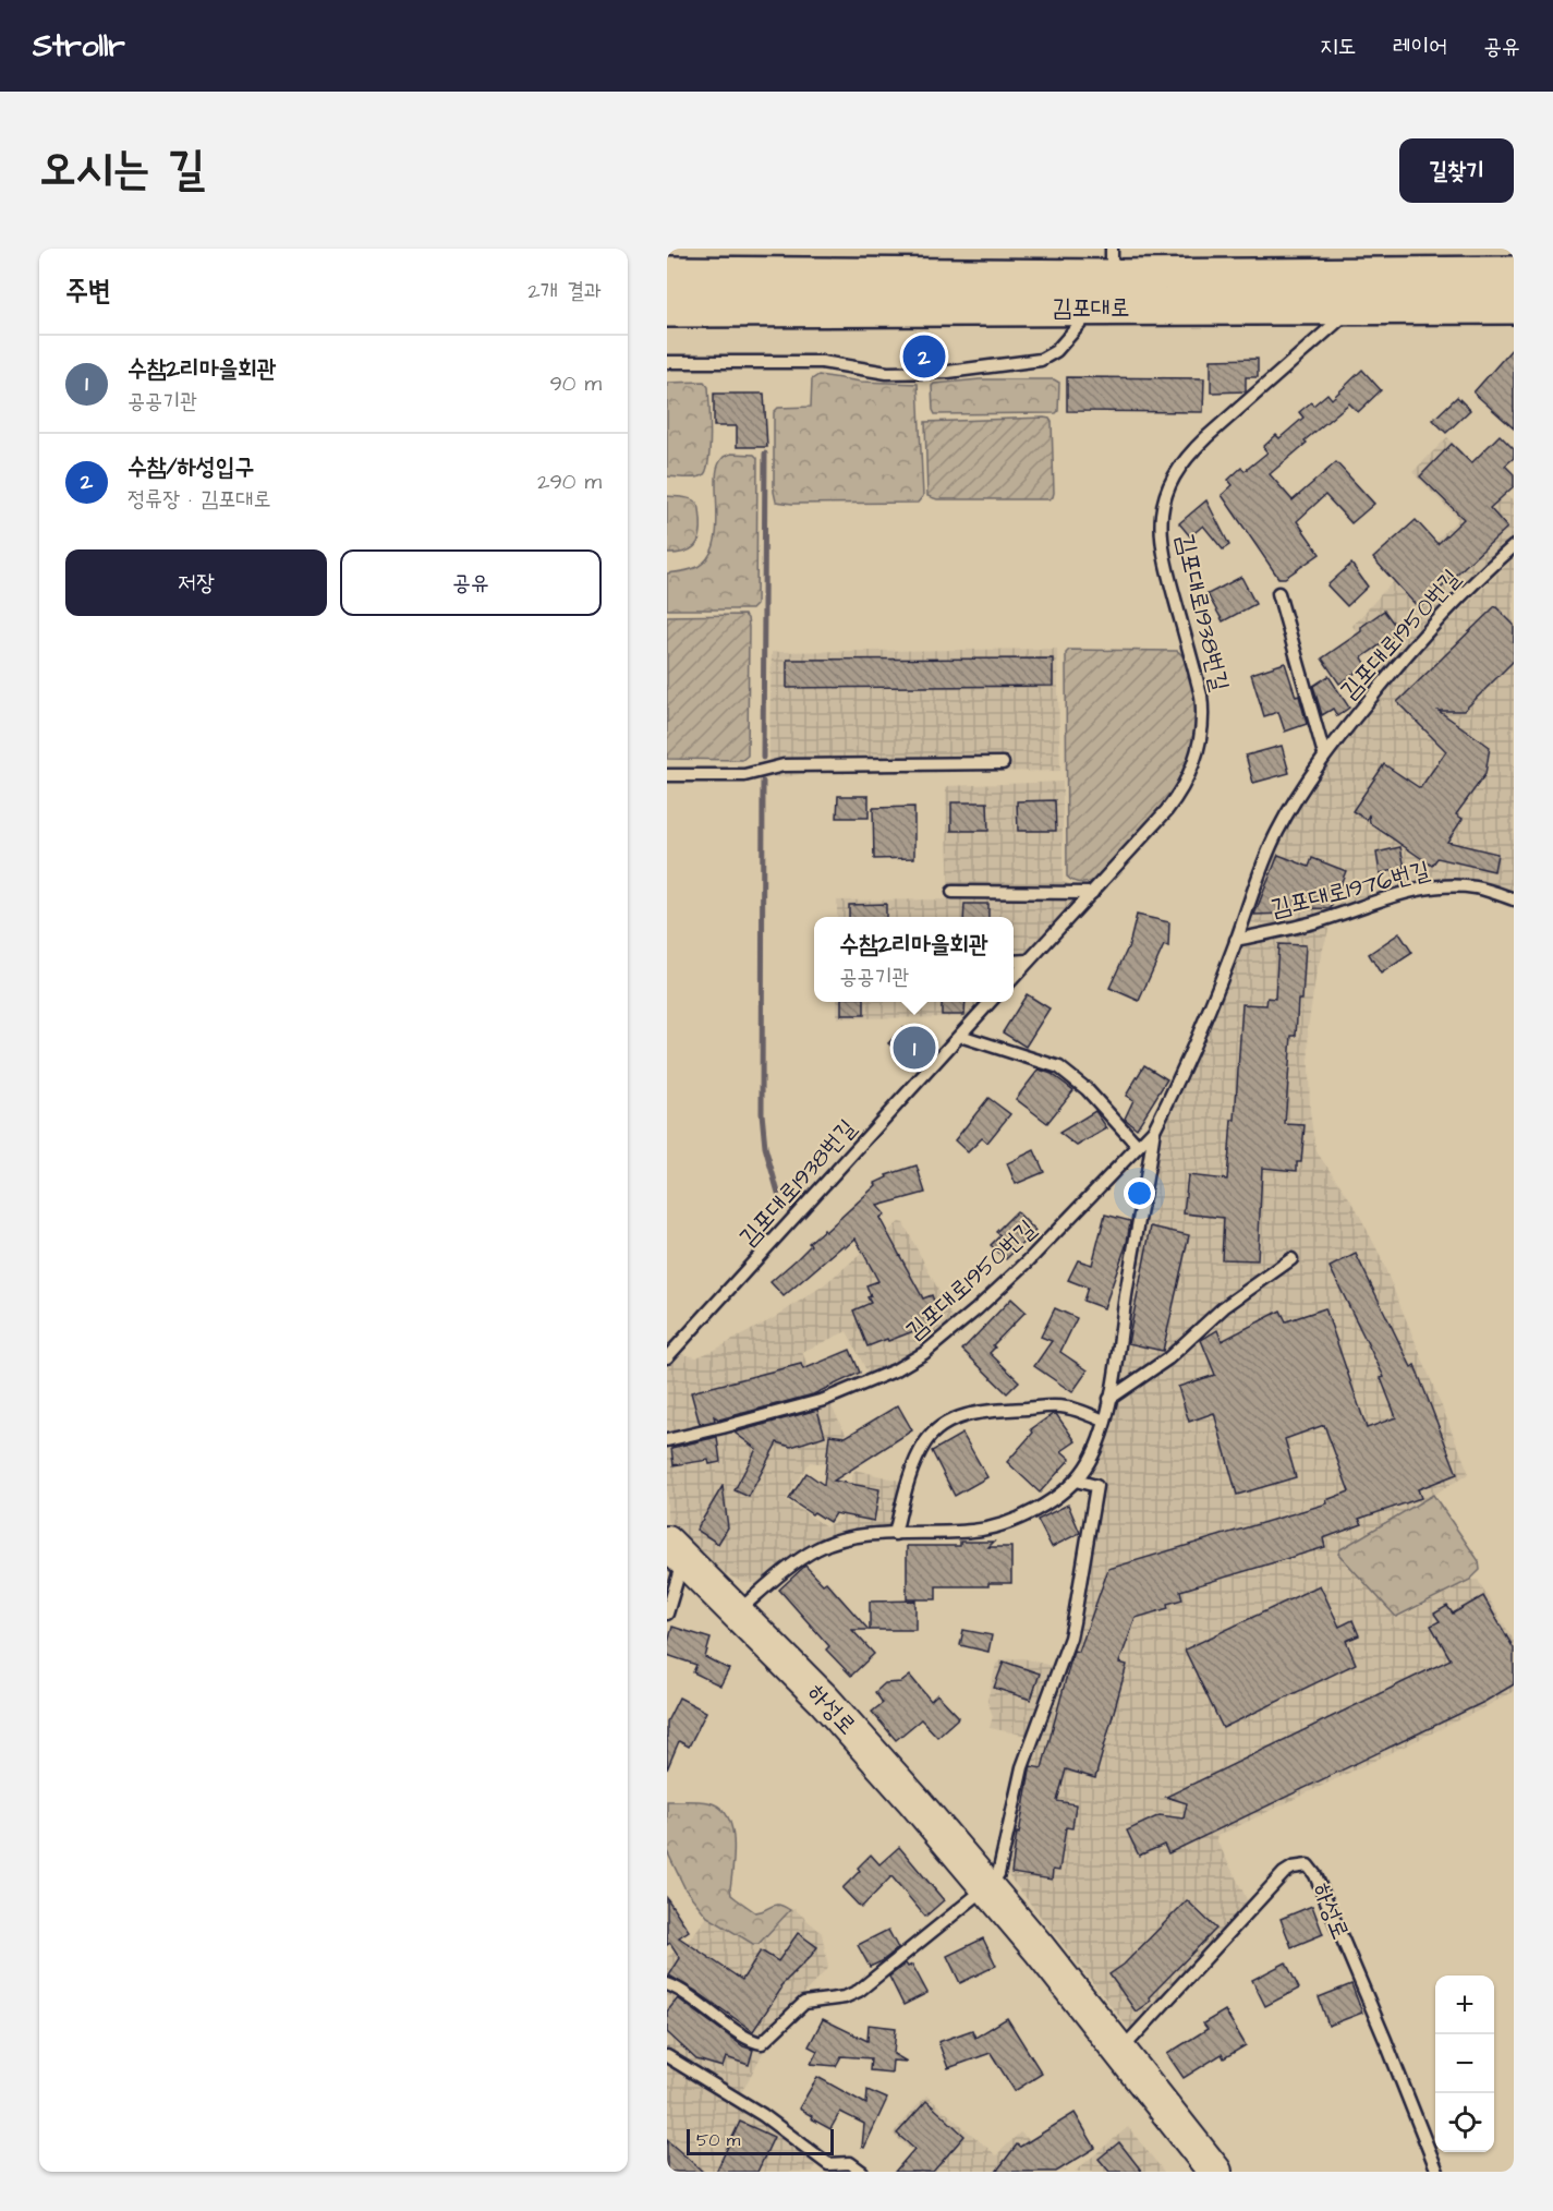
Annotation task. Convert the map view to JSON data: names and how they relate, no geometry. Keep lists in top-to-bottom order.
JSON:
{
  "streets": {
    "main road": ["김포대로"],
    "street": ["하성로"],
    "lane": ["김포대로1938번길", "김포대로1950번길", "김포대로1976번길"]
  },
  "crossings": [
    ["김포대로", "김포대로1938번길"],
    ["김포대로1950번길", "김포대로1976번길"],
    ["김포대로1950번길", "하성로"]
  ],
  "scale_bar": "50 m",
  "page": {
    "header": "Strollr",
    "nav": ["지도", "레이어", "공유"],
    "title": "오시는 길",
    "buttons": [
      "길찾기",
      ["저장", "공유"]
    ],
    "heading": ["주변", "2개 결과"],
    "pins": ["2", "1"],
    "list": [
      {
        "mark": "1",
        "name": "수참2리마을회관",
        "note": "공공기관",
        "value": "90 m"
      },
      {
        "mark": "2",
        "name": "수참/하성입구",
        "note": "정류장 · 김포대로",
        "value": "290 m"
      }
    ],
    "popup": ["수참2리마을회관", "공공기관"],
    "map_buttons": ["+", "−"],
    "scale": "50 m"
  }
}
